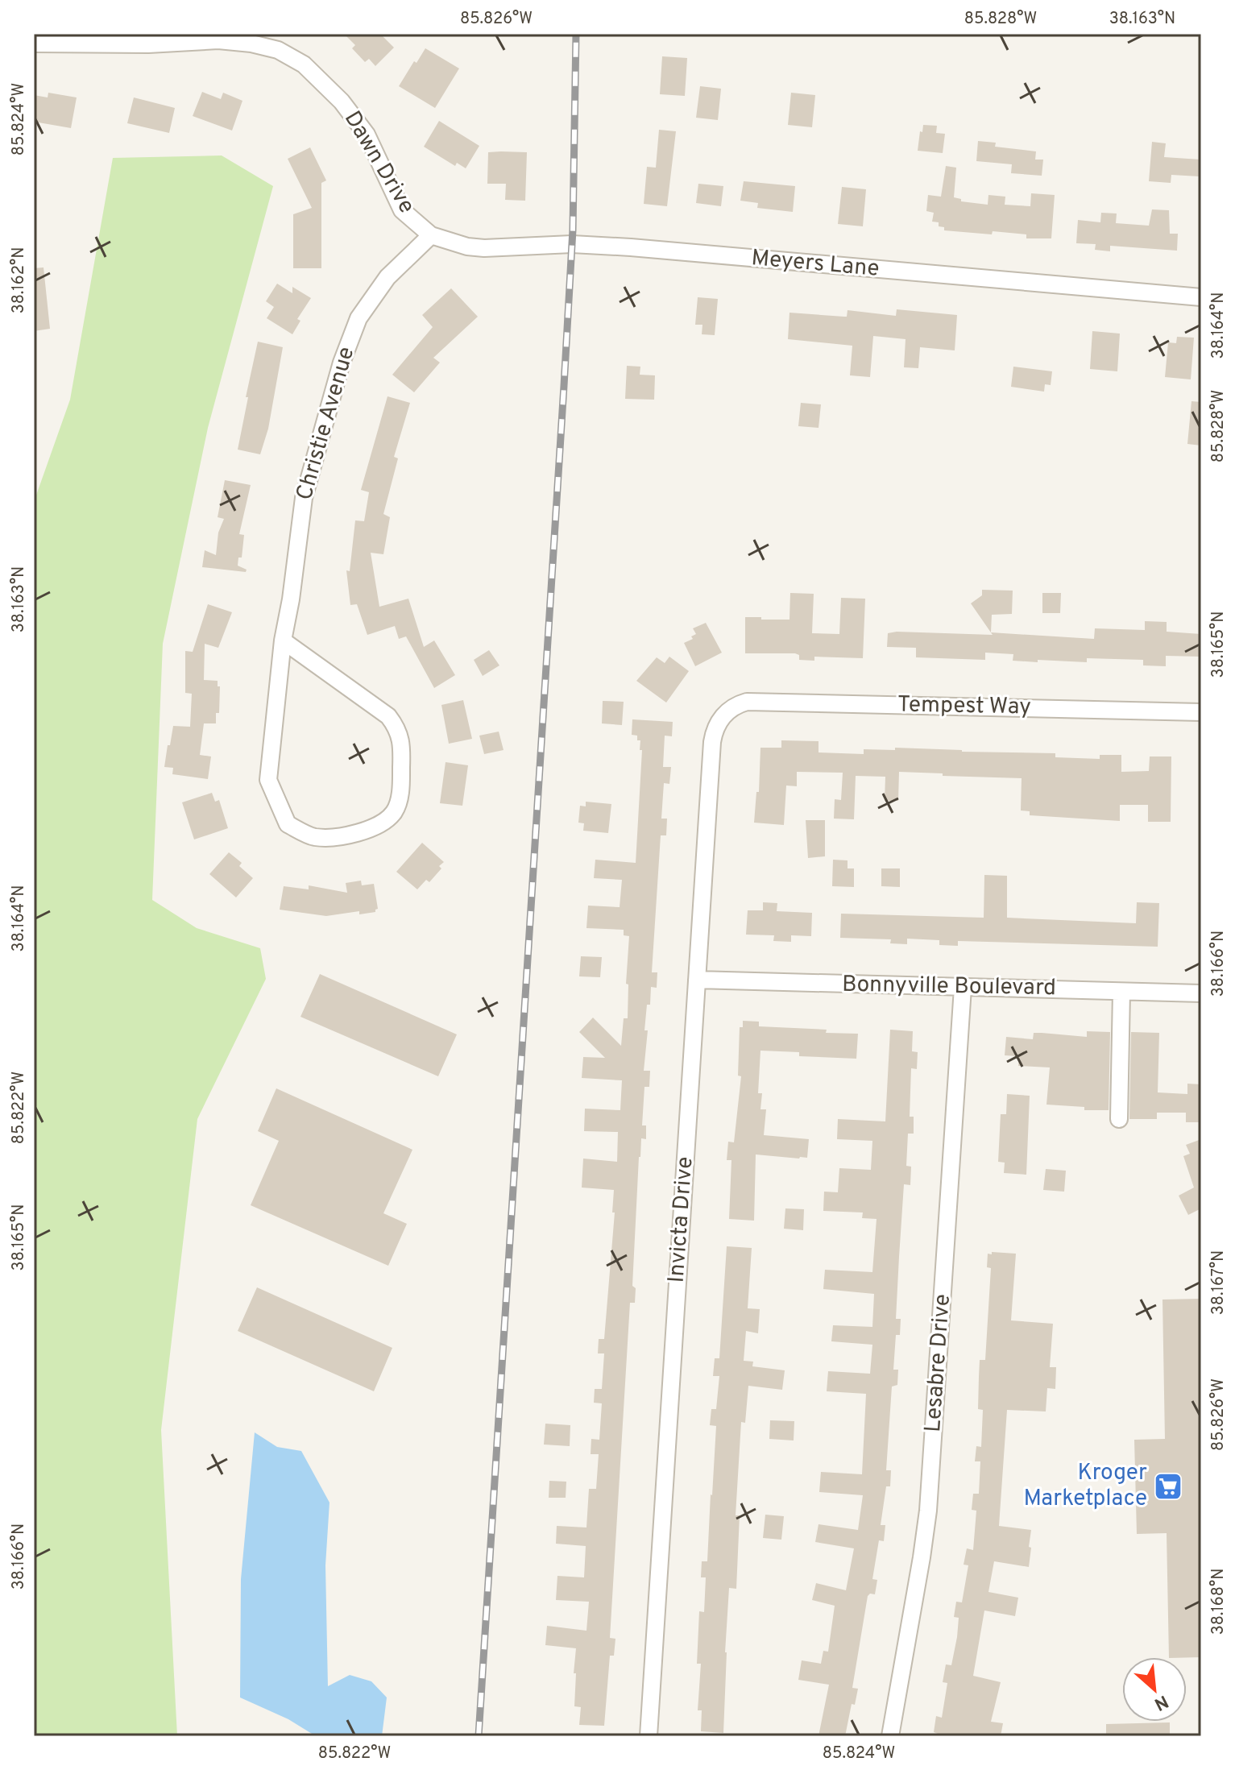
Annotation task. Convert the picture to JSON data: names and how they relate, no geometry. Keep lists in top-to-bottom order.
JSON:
{
  "streets": {
    "street": [
      "Dawn Drive",
      "Meyers Lane",
      "Christie Avenue",
      "Tempest Way",
      "Bonnyville Boulevard",
      "Invicta Drive",
      "Lesabre Drive"
    ]
  },
  "crossings": [
    ["Dawn Drive", "Meyers Lane"],
    ["Dawn Drive", "Christie Avenue"],
    ["Meyers Lane", "Christie Avenue"],
    ["Tempest Way", "Invicta Drive"],
    ["Bonnyville Boulevard", "Invicta Drive"],
    ["Bonnyville Boulevard", "Lesabre Drive"]
  ],
  "places": {
    "supermarket": ["Kroger Marketplace"]
  },
  "north": "bottom right",
  "coordinates": [
    "85.826°W",
    "85.828°W",
    "38.163°N",
    "85.824°W",
    "38.162°N",
    "38.164°N",
    "38.165°N",
    "38.166°N",
    "85.822°W",
    "38.167°N",
    "38.168°N"
  ]
}
